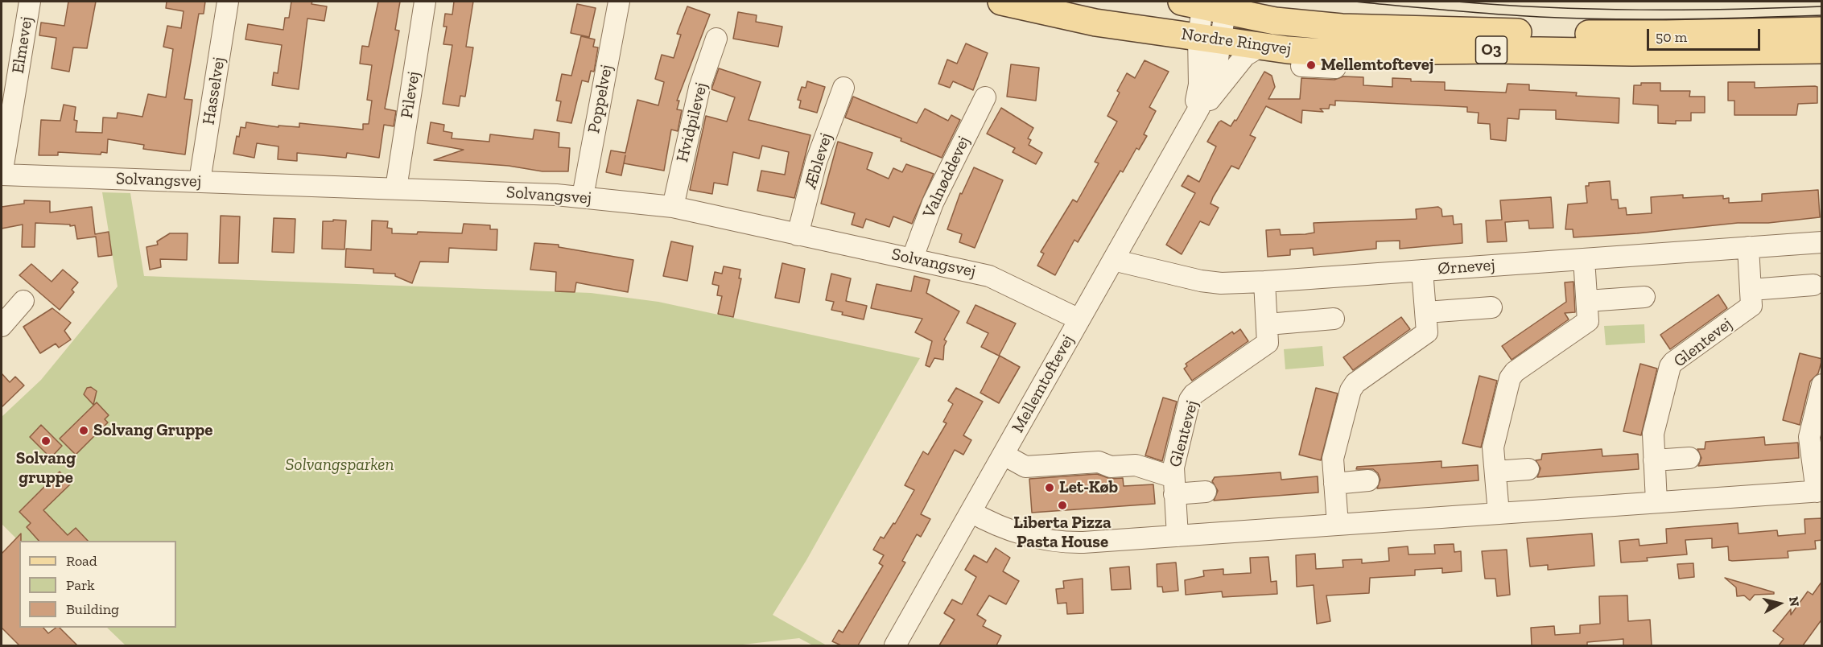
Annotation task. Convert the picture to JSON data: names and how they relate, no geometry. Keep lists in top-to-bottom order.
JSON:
{
  "streets": {
    "main road": ["Nordre Ringvej", "O3"],
    "street": [
      "Elmevej",
      "Hasselvej",
      "Pilevej",
      "Poppelvej",
      "Hvidpilevej",
      "Æblevej",
      "Valnøddevej",
      "Solvangsvej",
      "Ørnevej",
      "Glentevej",
      "Mellemtoftevej"
    ]
  },
  "crossings": [
    ["Nordre Ringvej", "Mellemtoftevej"],
    ["Elmevej", "Solvangsvej"],
    ["Hasselvej", "Solvangsvej"],
    ["Pilevej", "Solvangsvej"],
    ["Poppelvej", "Solvangsvej"],
    ["Hvidpilevej", "Solvangsvej"],
    ["Æblevej", "Solvangsvej"],
    ["Valnøddevej", "Solvangsvej"],
    ["Solvangsvej", "Mellemtoftevej"],
    ["Ørnevej", "Glentevej"],
    ["Ørnevej", "Mellemtoftevej"]
  ],
  "parks": ["Solvangsparken"],
  "places": [
    "Mellemtoftevej",
    "Solvang Gruppe",
    "Solvang gruppe",
    "Let-Køb",
    "Liberta Pizza Pasta House"
  ],
  "legend": ["Road", "Park", "Building"],
  "scale_bar": "50 m",
  "north": "right"
}
